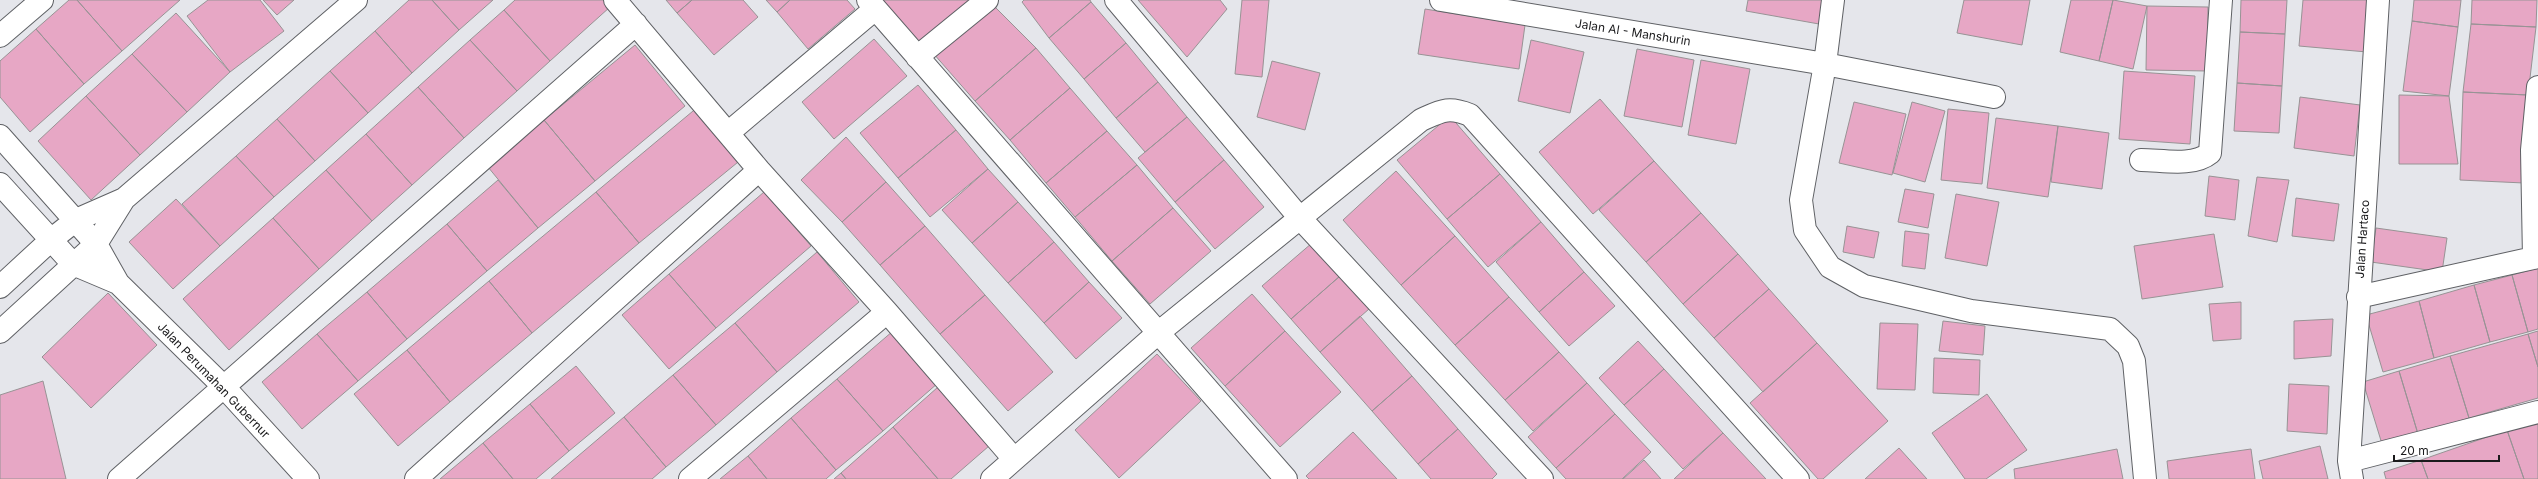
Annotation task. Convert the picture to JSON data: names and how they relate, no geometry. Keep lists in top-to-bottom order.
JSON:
{
  "streets": {
    "street": ["Jalan Al - Manshurin", "Jalan Hartaco", "Jalan Perumahan Gubernur"]
  },
  "scale_bar": "20 m"
}
